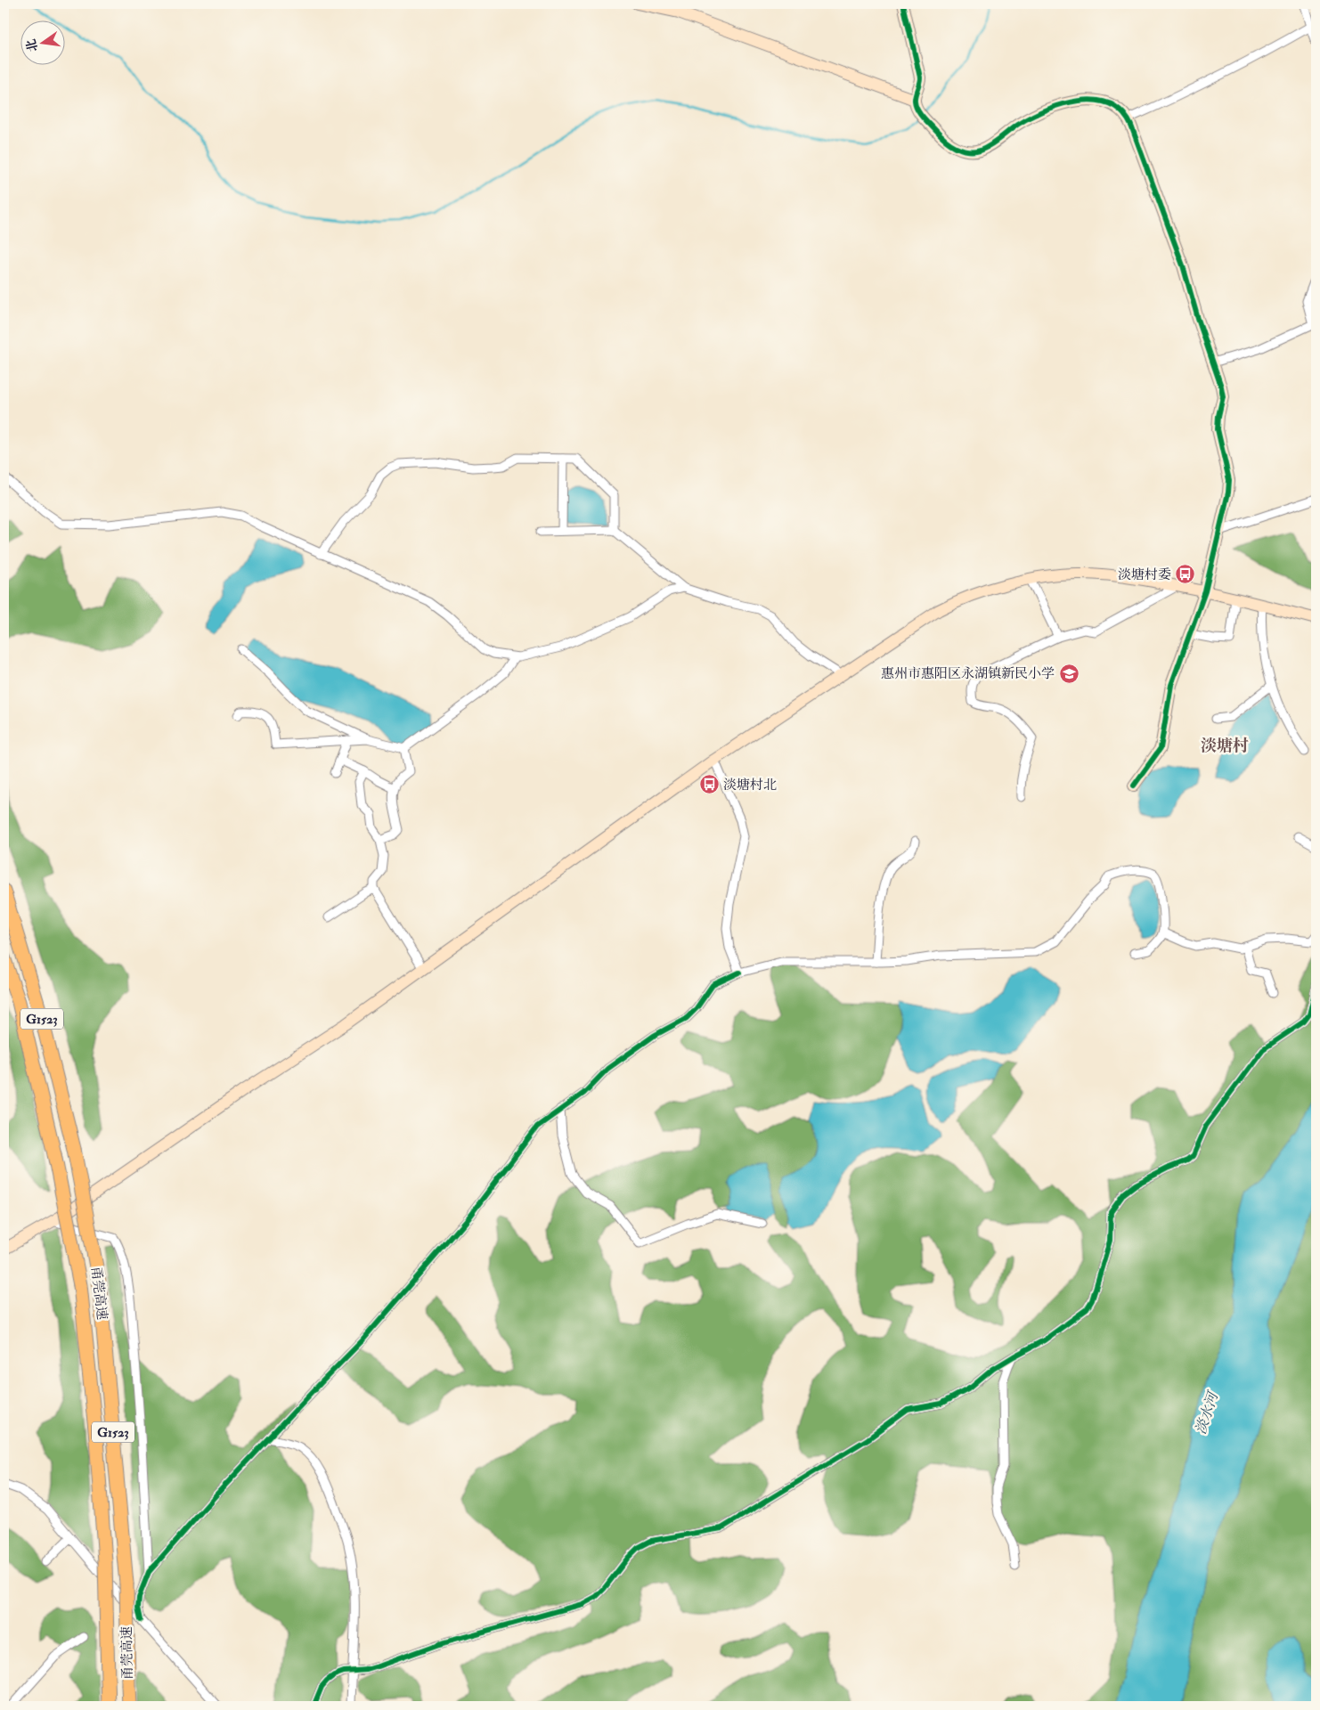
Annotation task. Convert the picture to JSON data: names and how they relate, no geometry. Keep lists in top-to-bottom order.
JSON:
{
  "streets": {
    "highway": ["G1523", "甬莞高速"]
  },
  "districts": ["淡塘村"],
  "water": ["淡水河"],
  "places": {
    "bus stop": ["淡塘村委", "淡塘村北"],
    "school or university": ["惠州市惠阳区永湖镇新民小学"]
  },
  "north": "left"
}
